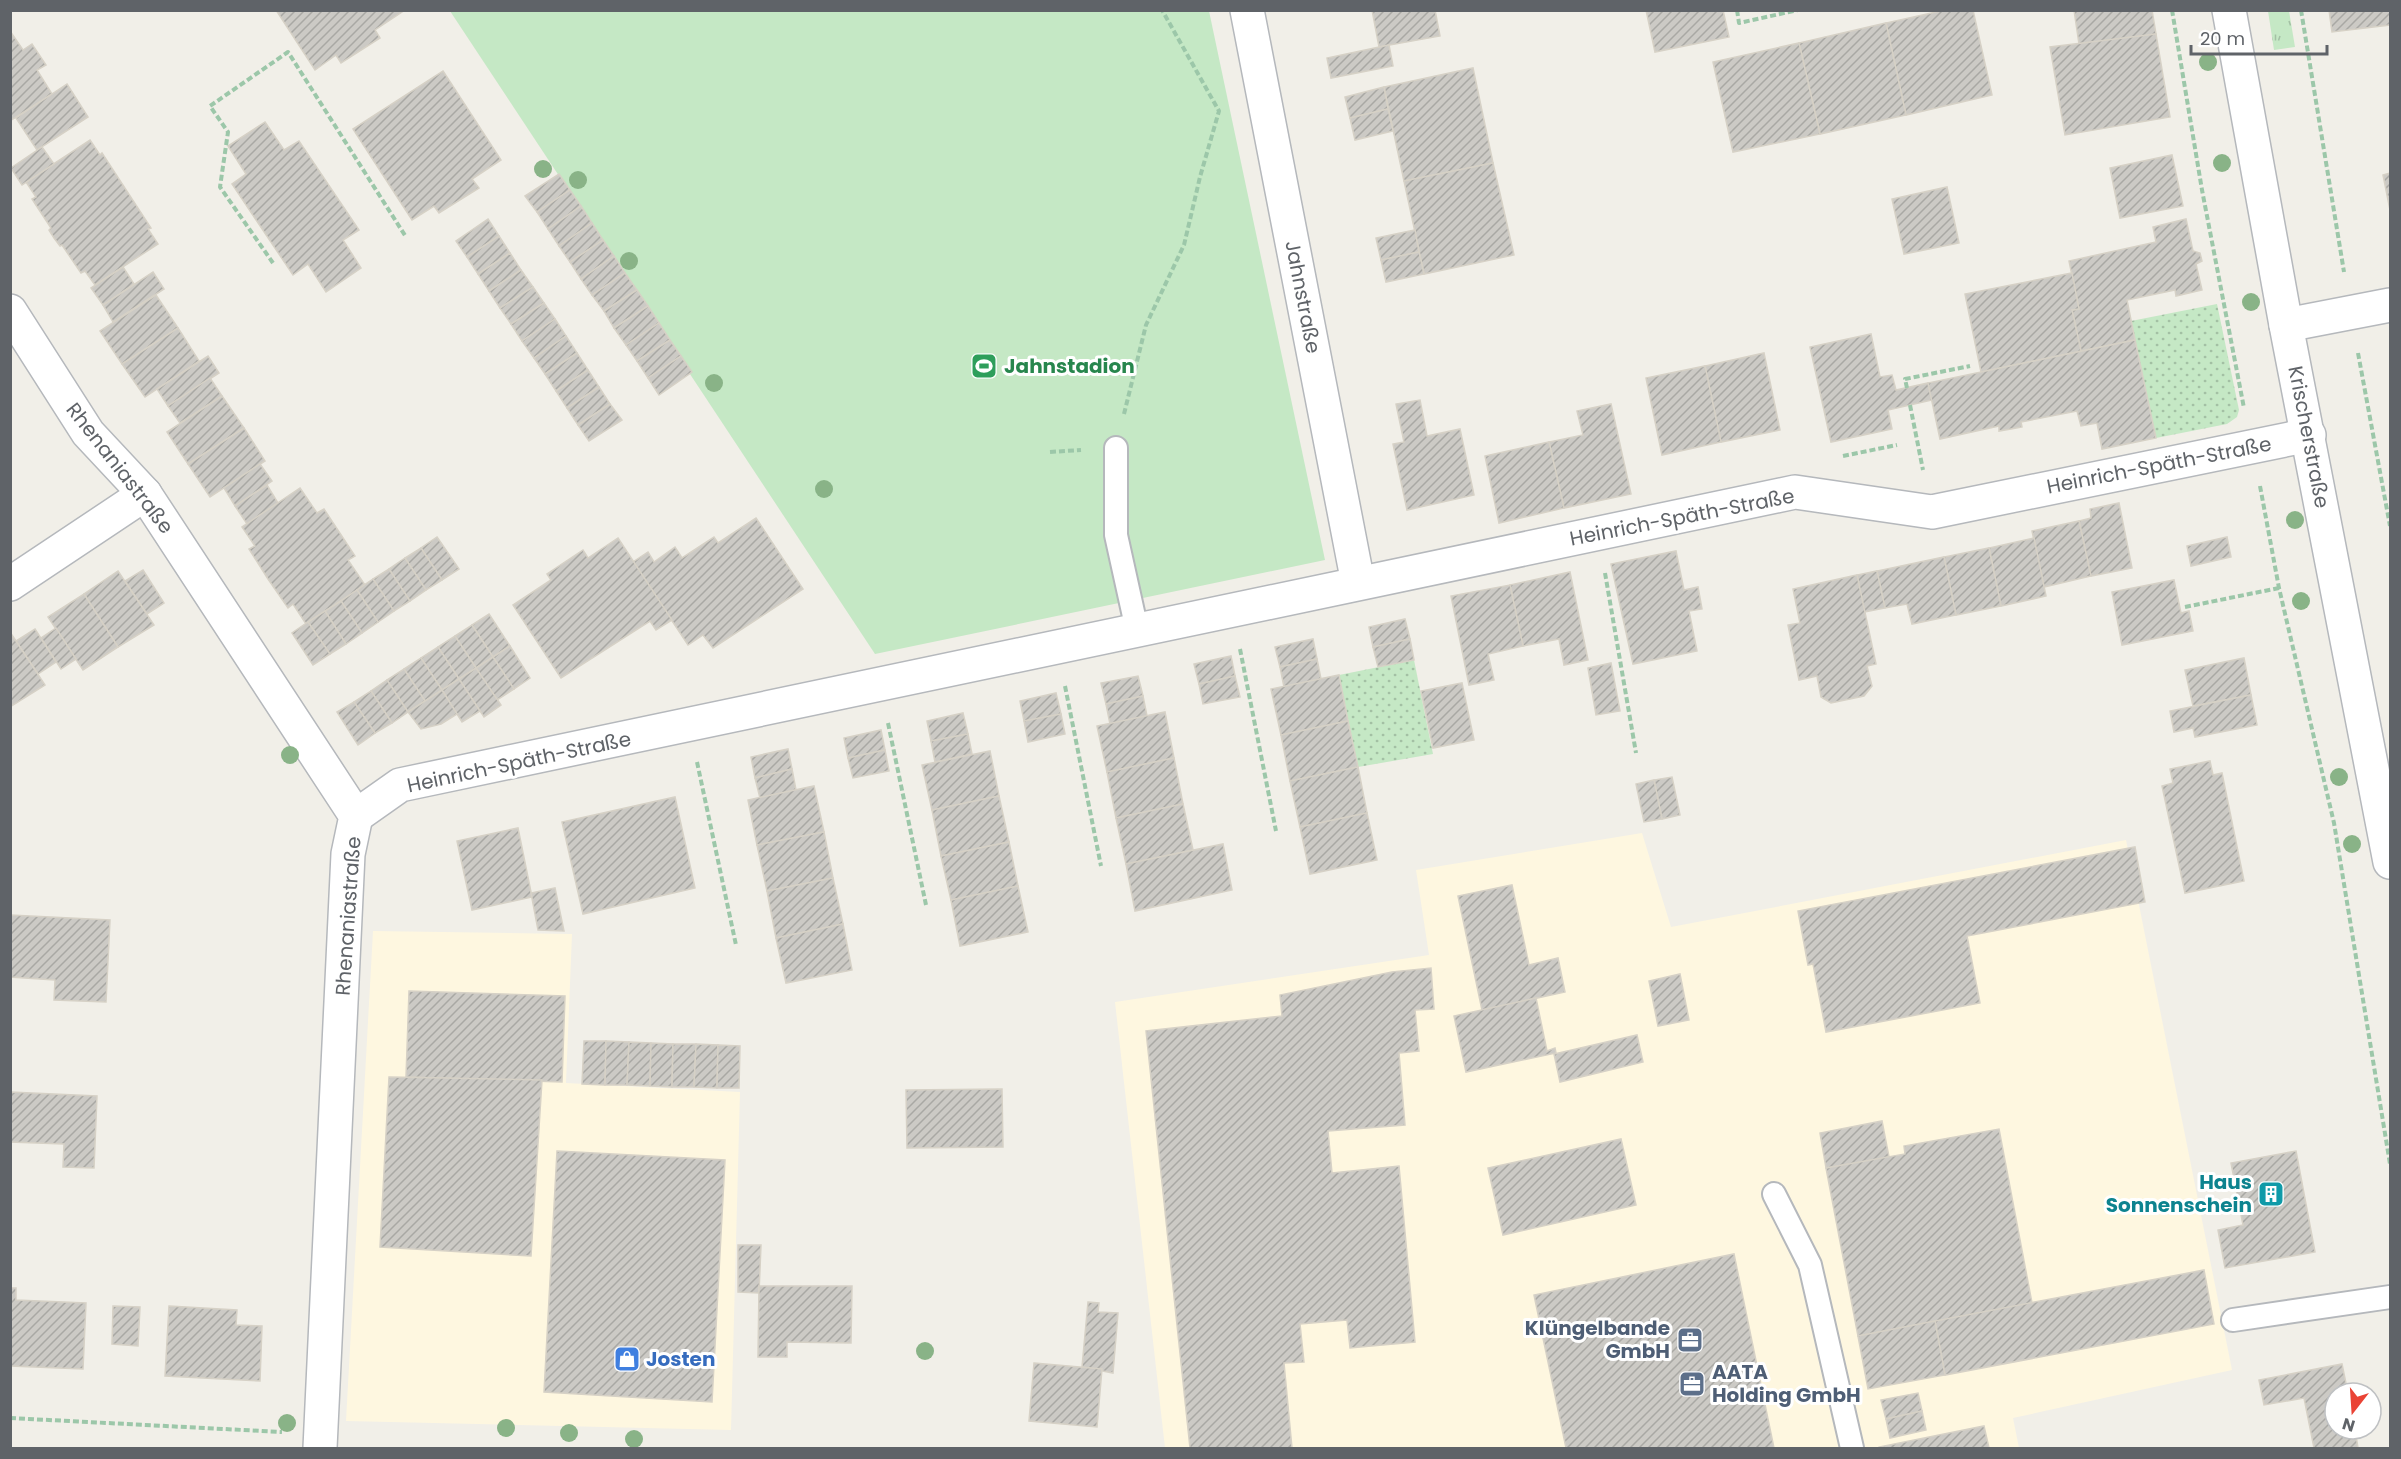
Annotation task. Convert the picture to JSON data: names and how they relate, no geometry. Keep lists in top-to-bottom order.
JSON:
{
  "streets": {
    "street": [
      "Jahnstraße",
      "Krischerstraße",
      "Heinrich-Späth-Straße",
      "Rhenaniastraße"
    ]
  },
  "crossings": [
    ["Jahnstraße", "Heinrich-Späth-Straße"],
    ["Krischerstraße", "Heinrich-Späth-Straße"],
    ["Heinrich-Späth-Straße", "Rhenaniastraße"]
  ],
  "places": {
    "sports": ["Jahnstadion"],
    "building": ["Haus Sonnenschein"],
    "office": ["Klüngelbande GmbH", "AATA Holding GmbH"],
    "shop": ["Josten"]
  },
  "scale_bar": "20 m",
  "north": "bottom"
}
